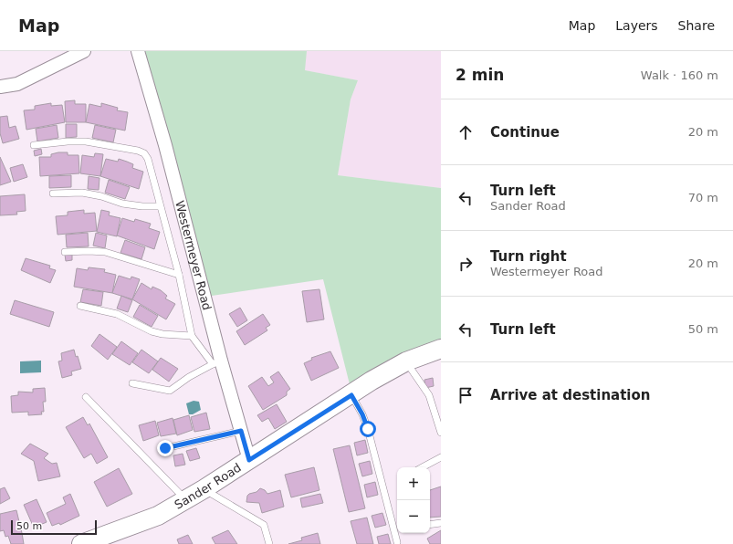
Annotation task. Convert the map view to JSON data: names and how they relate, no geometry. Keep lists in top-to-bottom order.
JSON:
{
  "streets": {
    "main road": ["Sander Road"],
    "street": ["Westermeyer Road"]
  },
  "crossings": [
    ["Westermeyer Road", "Sander Road"]
  ],
  "scale_bar": "50 m",
  "page": {
    "header": "Map",
    "nav": ["Map", "Layers", "Share"],
    "heading": ["2 min", "Walk · 160 m"],
    "list": [
      ["Continue", "20 m"],
      ["Turn left", "Sander Road", "70 m"],
      ["Turn right", "Westermeyer Road", "20 m"],
      ["Turn left", "50 m"],
      "Arrive at destination"
    ],
    "map_buttons": ["+", "−"],
    "scale": "50 m"
  }
}
